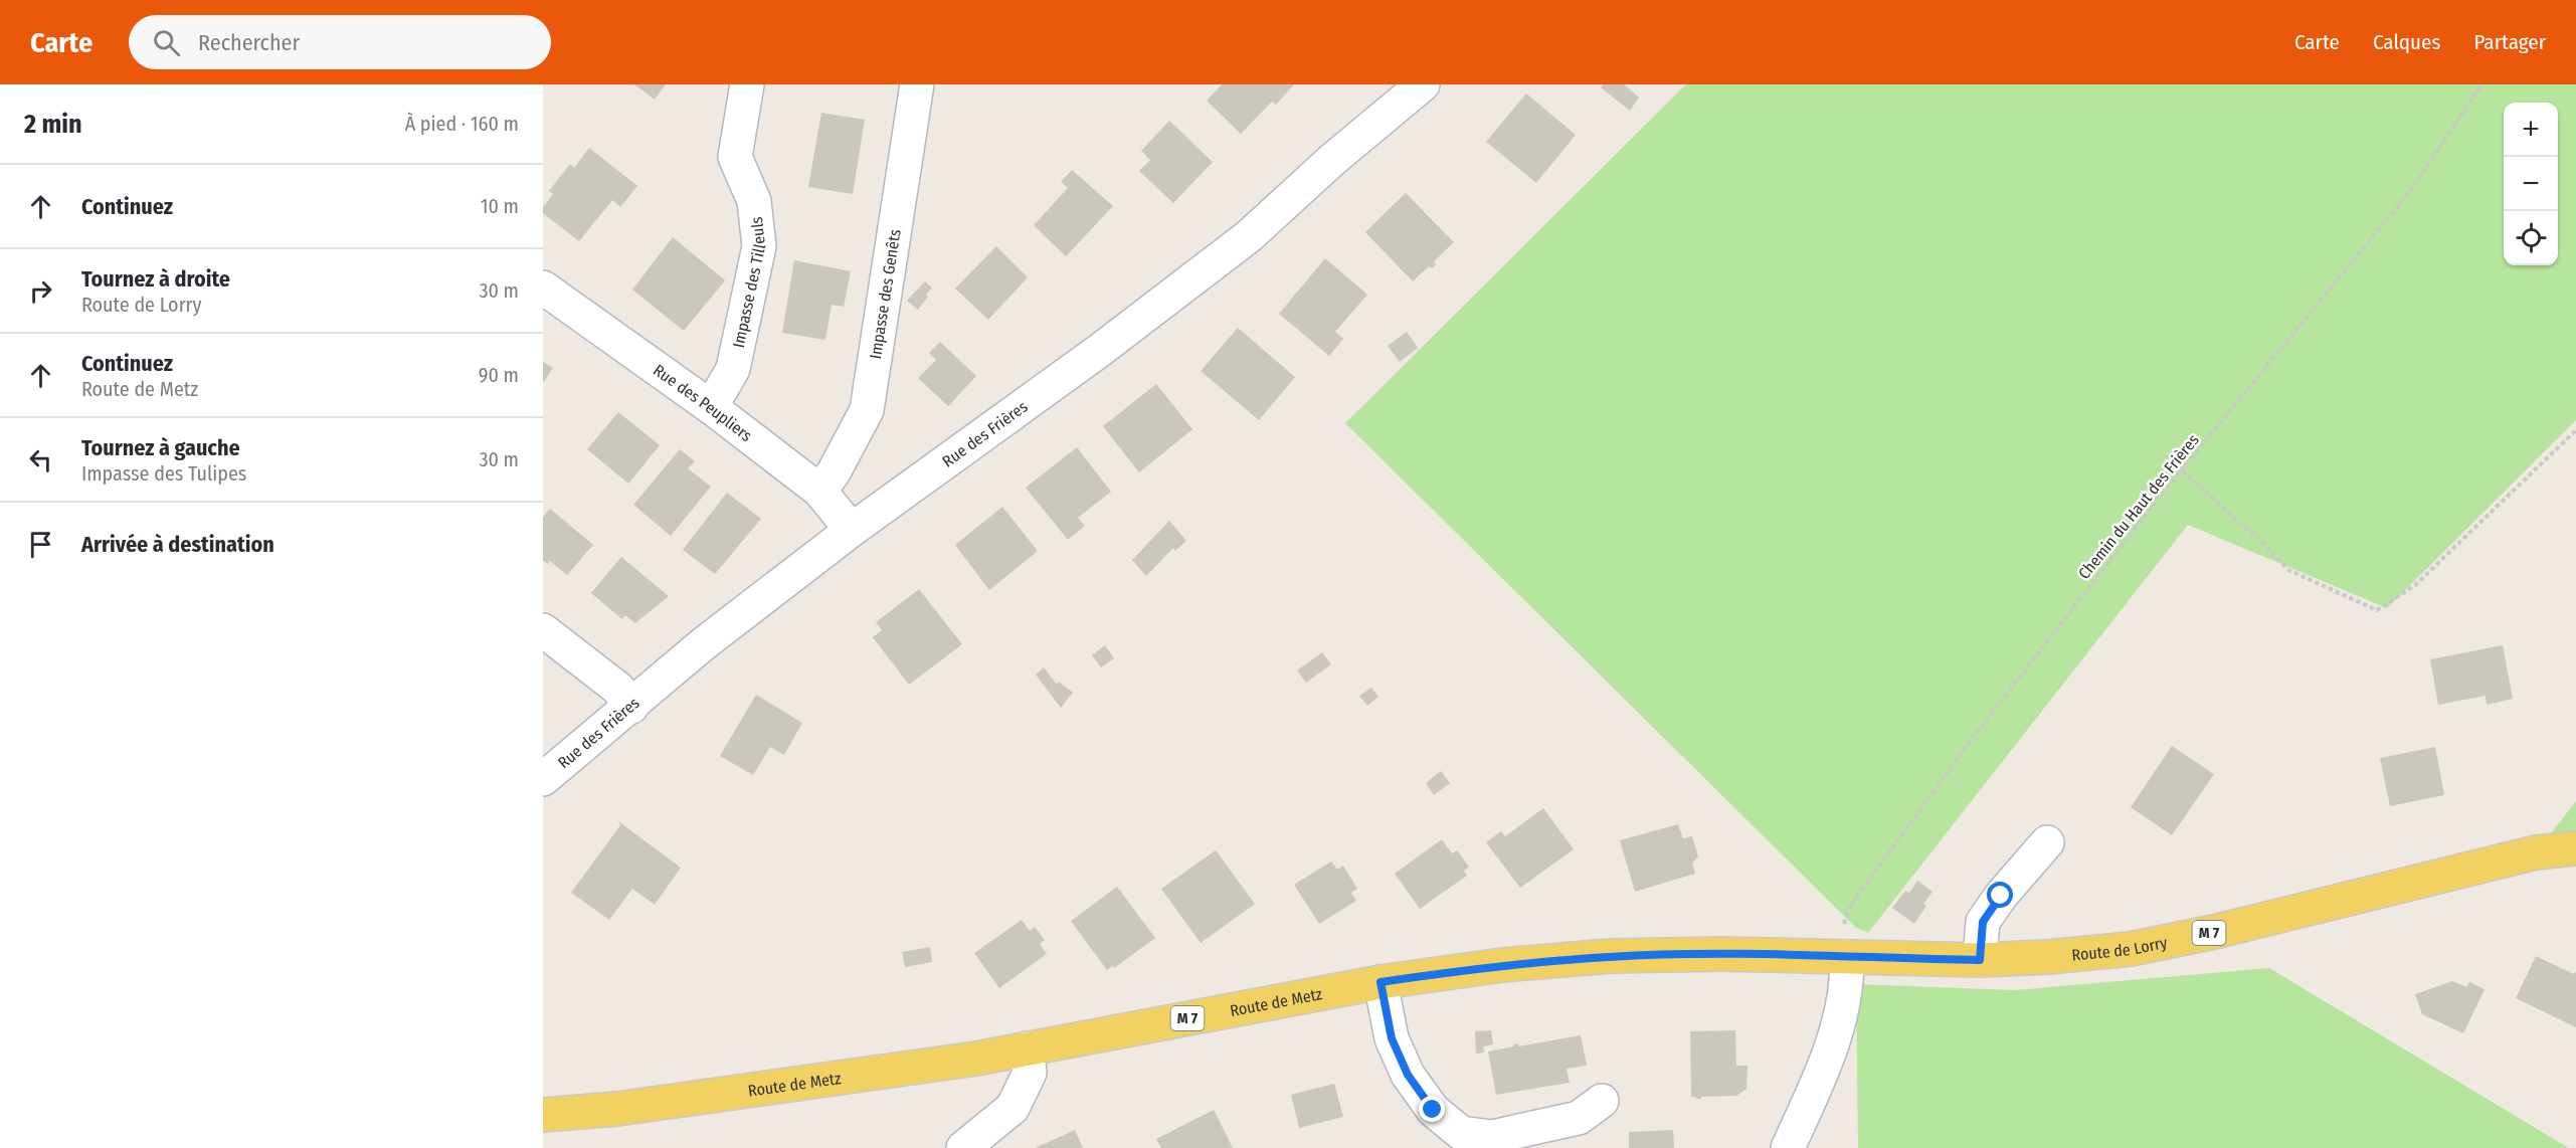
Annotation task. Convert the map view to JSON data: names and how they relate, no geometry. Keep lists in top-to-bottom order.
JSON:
{
  "streets": {
    "main road": ["M 7", "Route de Lorry", "Route de Metz"],
    "street": [
      "Impasse des Tilleuls",
      "Impasse des Genêts",
      "Rue des Peupliers",
      "Rue des Frières"
    ],
    "path": ["Chemin du Haut des Frières"]
  },
  "crossings": [
    ["Impasse des Tilleuls", "Rue des Peupliers"],
    ["Impasse des Genêts", "Rue des Peupliers"],
    ["Rue des Peupliers", "Rue des Frières"],
    ["Chemin du Haut des Frières", "Route de Lorry"],
    ["Chemin du Haut des Frières", "Route de Metz"],
    ["Route de Lorry", "Route de Metz"]
  ],
  "page": {
    "header": "Carte",
    "search": "Rechercher",
    "nav": ["Carte", "Calques", "Partager"],
    "heading": ["2 min", "À pied · 160 m"],
    "map_buttons": ["+", "−"],
    "list": [
      ["Continuez", "10 m"],
      ["Tournez à droite", "Route de Lorry", "30 m"],
      ["Continuez", "Route de Metz", "90 m"],
      ["Tournez à gauche", "Impasse des Tulipes", "30 m"],
      "Arrivée à destination"
    ]
  }
}
